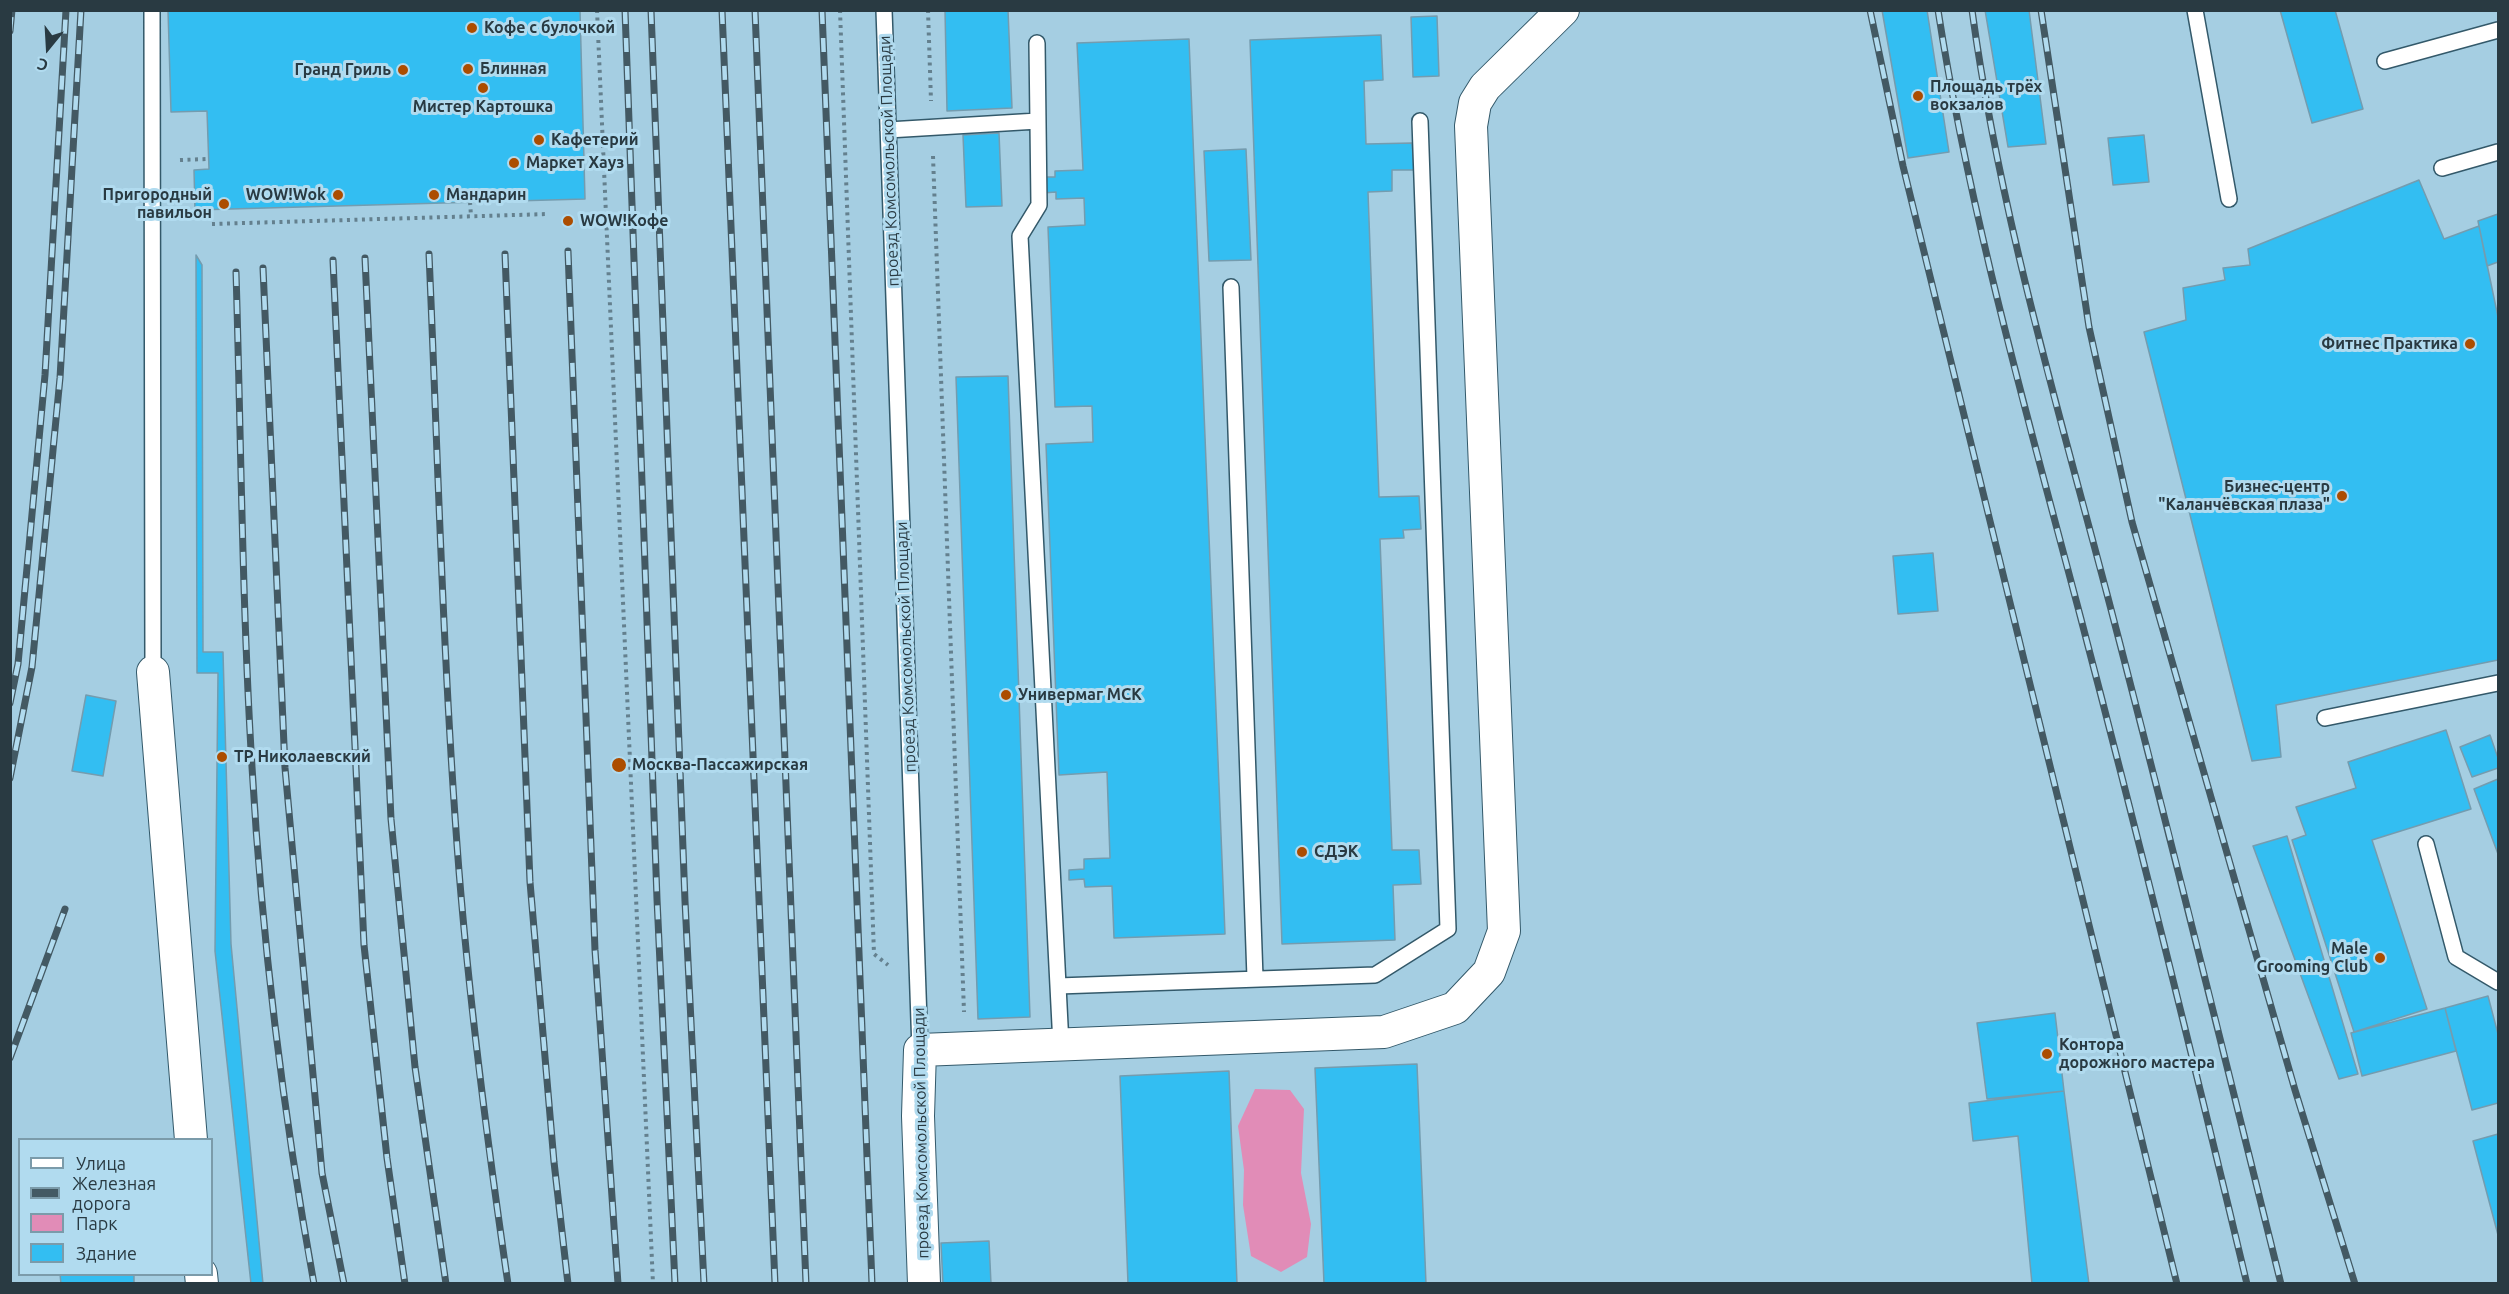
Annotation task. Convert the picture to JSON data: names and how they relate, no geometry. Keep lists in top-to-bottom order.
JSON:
{
  "streets": {
    "street": ["проезд Комсомольской Площади"]
  },
  "places": [
    "Кофе с булочкой",
    "Блинная",
    "Гранд Гриль",
    "Мистер Картошка",
    "Площадь трёх вокзалов",
    "Кафетерий",
    "Маркет Хауз",
    "WOW!Wok",
    "Мандарин",
    "Пригородный павильон",
    "WOW!Кофе",
    "Фитнес Практика",
    "Бизнес-центр \"Каланчёвская плаза\"",
    "Универмаг МСК",
    "ТР Николаевский",
    "Москва-Пассажирская",
    "СДЭК",
    "Male Grooming Club",
    "Контора дорожного мастера"
  ],
  "legend": [
    "Улица",
    "Железная дорога",
    "Парк",
    "Здание"
  ],
  "north": "bottom"
}
